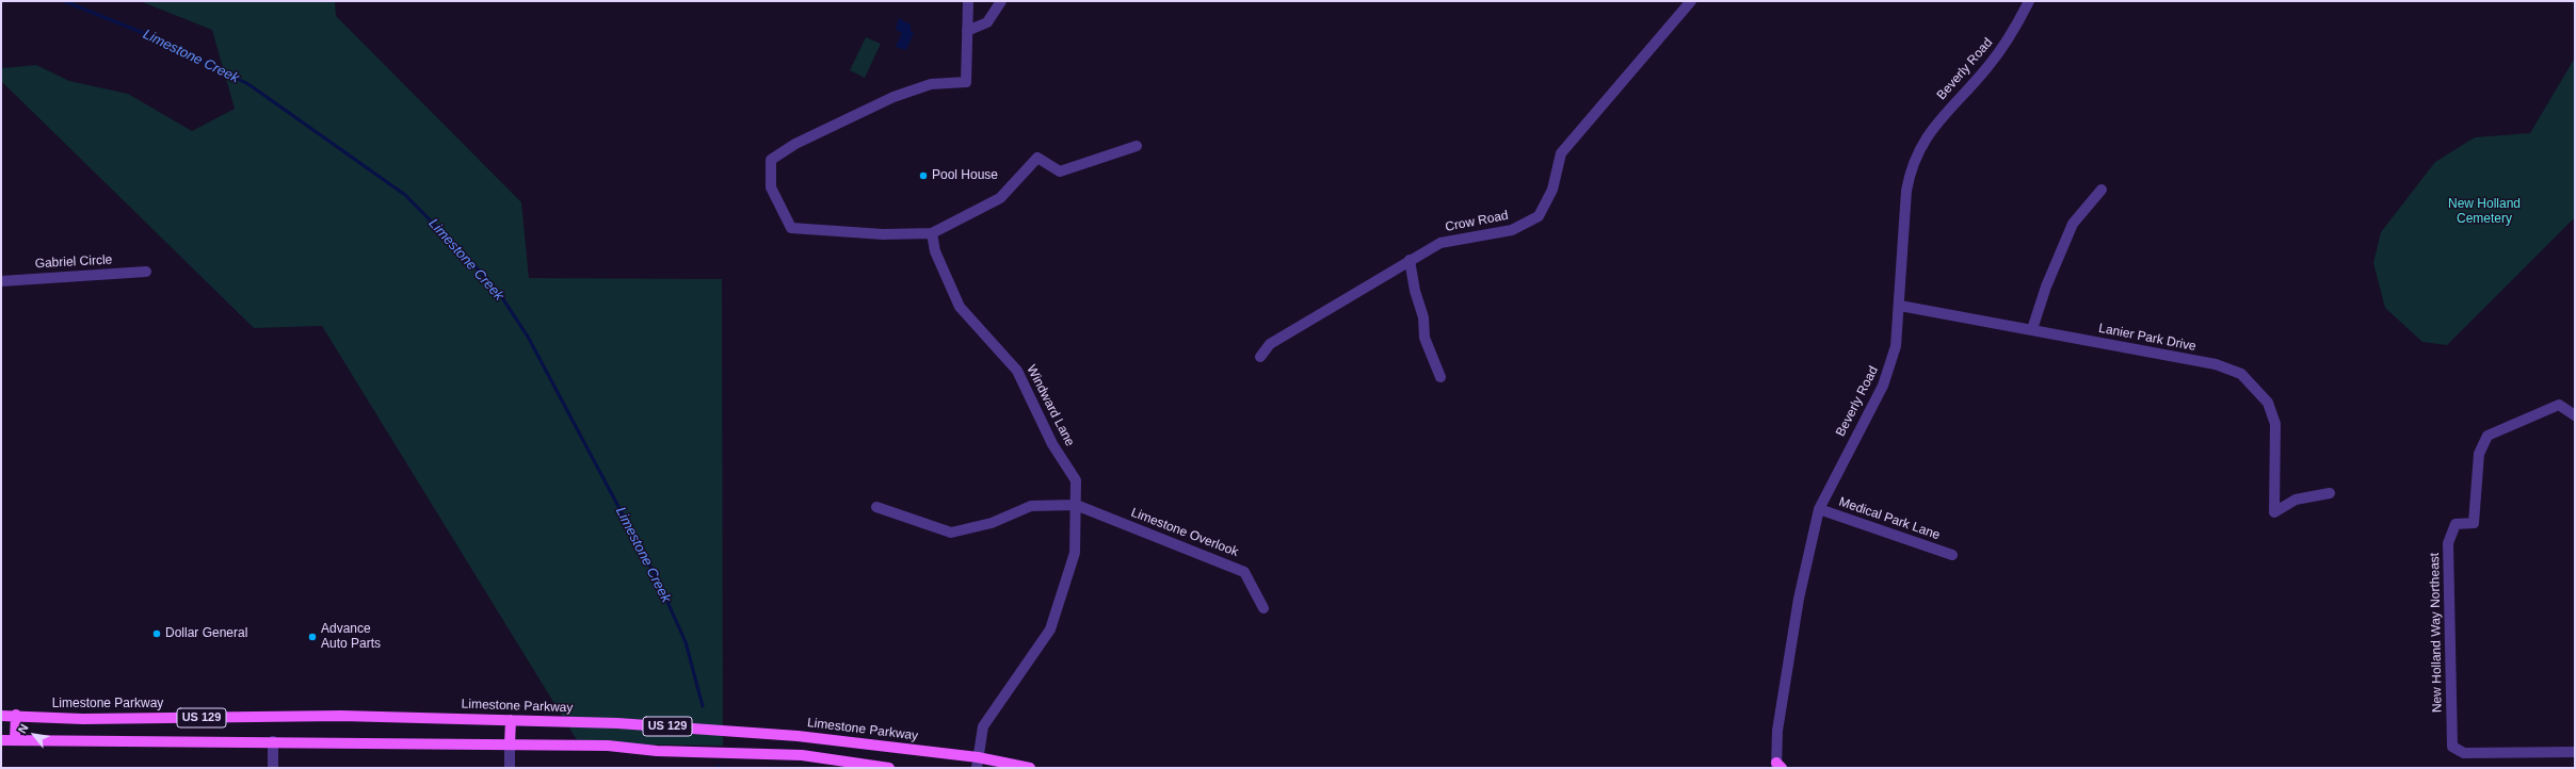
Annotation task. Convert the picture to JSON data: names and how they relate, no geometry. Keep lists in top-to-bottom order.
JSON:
{
  "streets": {
    "main road": ["Limestone Parkway", "US 129"],
    "street": [
      "Beverly Road",
      "Crow Road",
      "Gabriel Circle",
      "Lanier Park Drive",
      "Windward Lane",
      "Medical Park Lane",
      "Limestone Overlook",
      "New Holland Way Northeast"
    ]
  },
  "crossings": [
    ["Beverly Road", "Lanier Park Drive"],
    ["Beverly Road", "Medical Park Lane"],
    ["Windward Lane", "Limestone Overlook"],
    ["Windward Lane", "Limestone Parkway"]
  ],
  "water": ["Limestone Creek"],
  "parks": ["New Holland Cemetery"],
  "places": ["Pool House", "Dollar General", "Advance Auto Parts"],
  "north": "top left"
}
